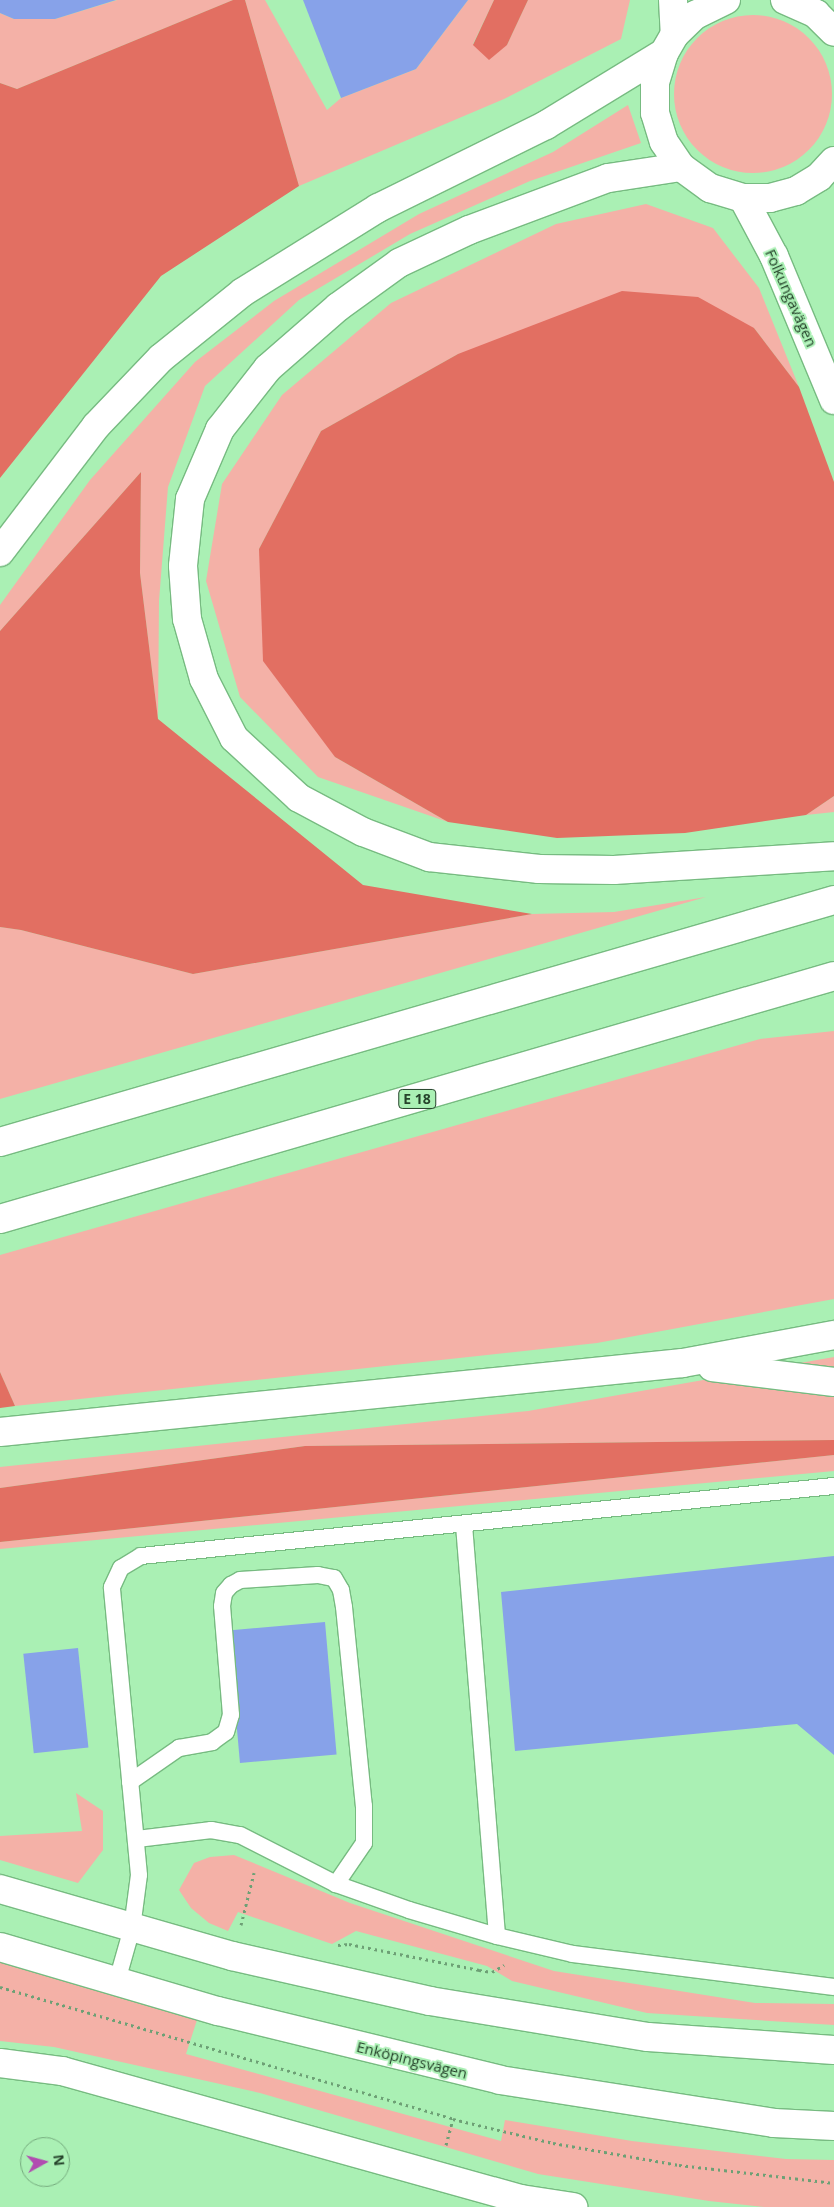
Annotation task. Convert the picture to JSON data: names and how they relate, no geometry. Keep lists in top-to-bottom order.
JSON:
{
  "streets": {
    "main road": ["Folkungavägen", "E 18", "Enköpingsvägen"]
  },
  "north": "right"
}
